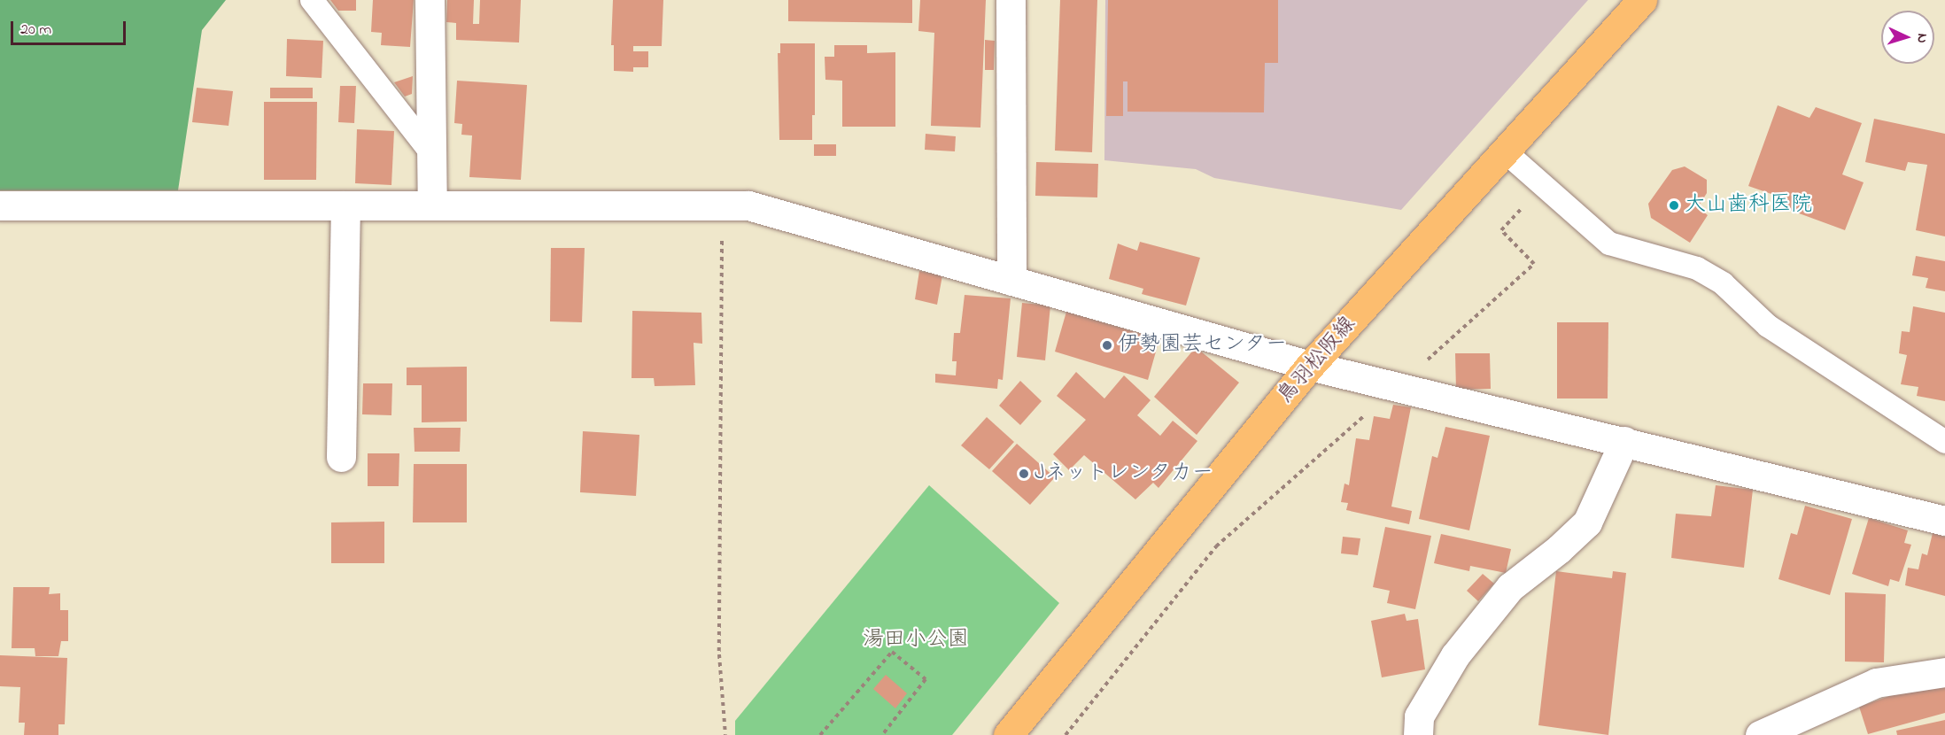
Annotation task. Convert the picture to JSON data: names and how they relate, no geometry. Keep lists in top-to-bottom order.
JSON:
{
  "streets": {
    "main road": ["鳥羽松阪線"]
  },
  "parks": ["湯田小公園"],
  "places": ["大山歯科医院", "伊勢園芸センター", "Jネットレンタカー"],
  "scale_bar": "20 m",
  "north": "right"
}
